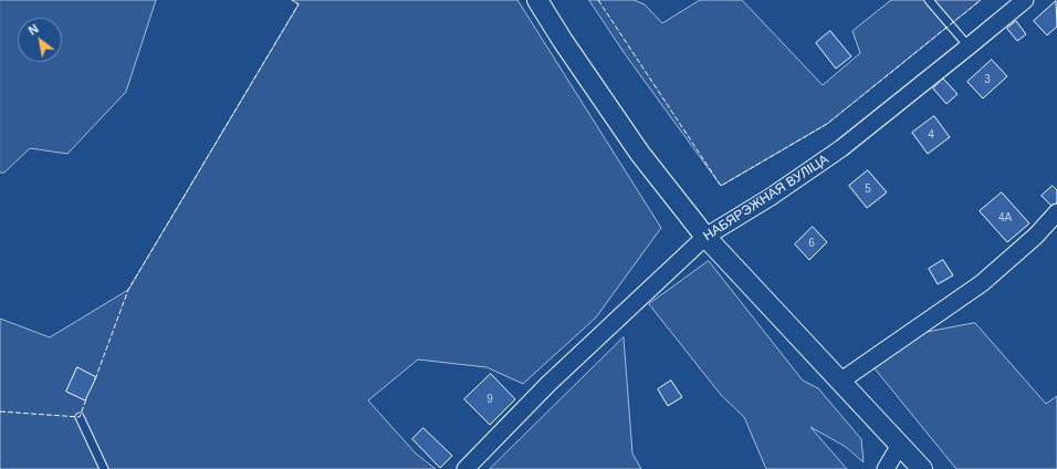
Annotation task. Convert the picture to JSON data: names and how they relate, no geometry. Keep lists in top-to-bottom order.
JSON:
{
  "streets": {
    "street": ["НАБЯРЭЖНАЯ ВУЛІЦА"]
  },
  "house_numbers": [
    "3",
    "4",
    "5",
    "4А",
    "6",
    "9"
  ],
  "north": "top left"
}
